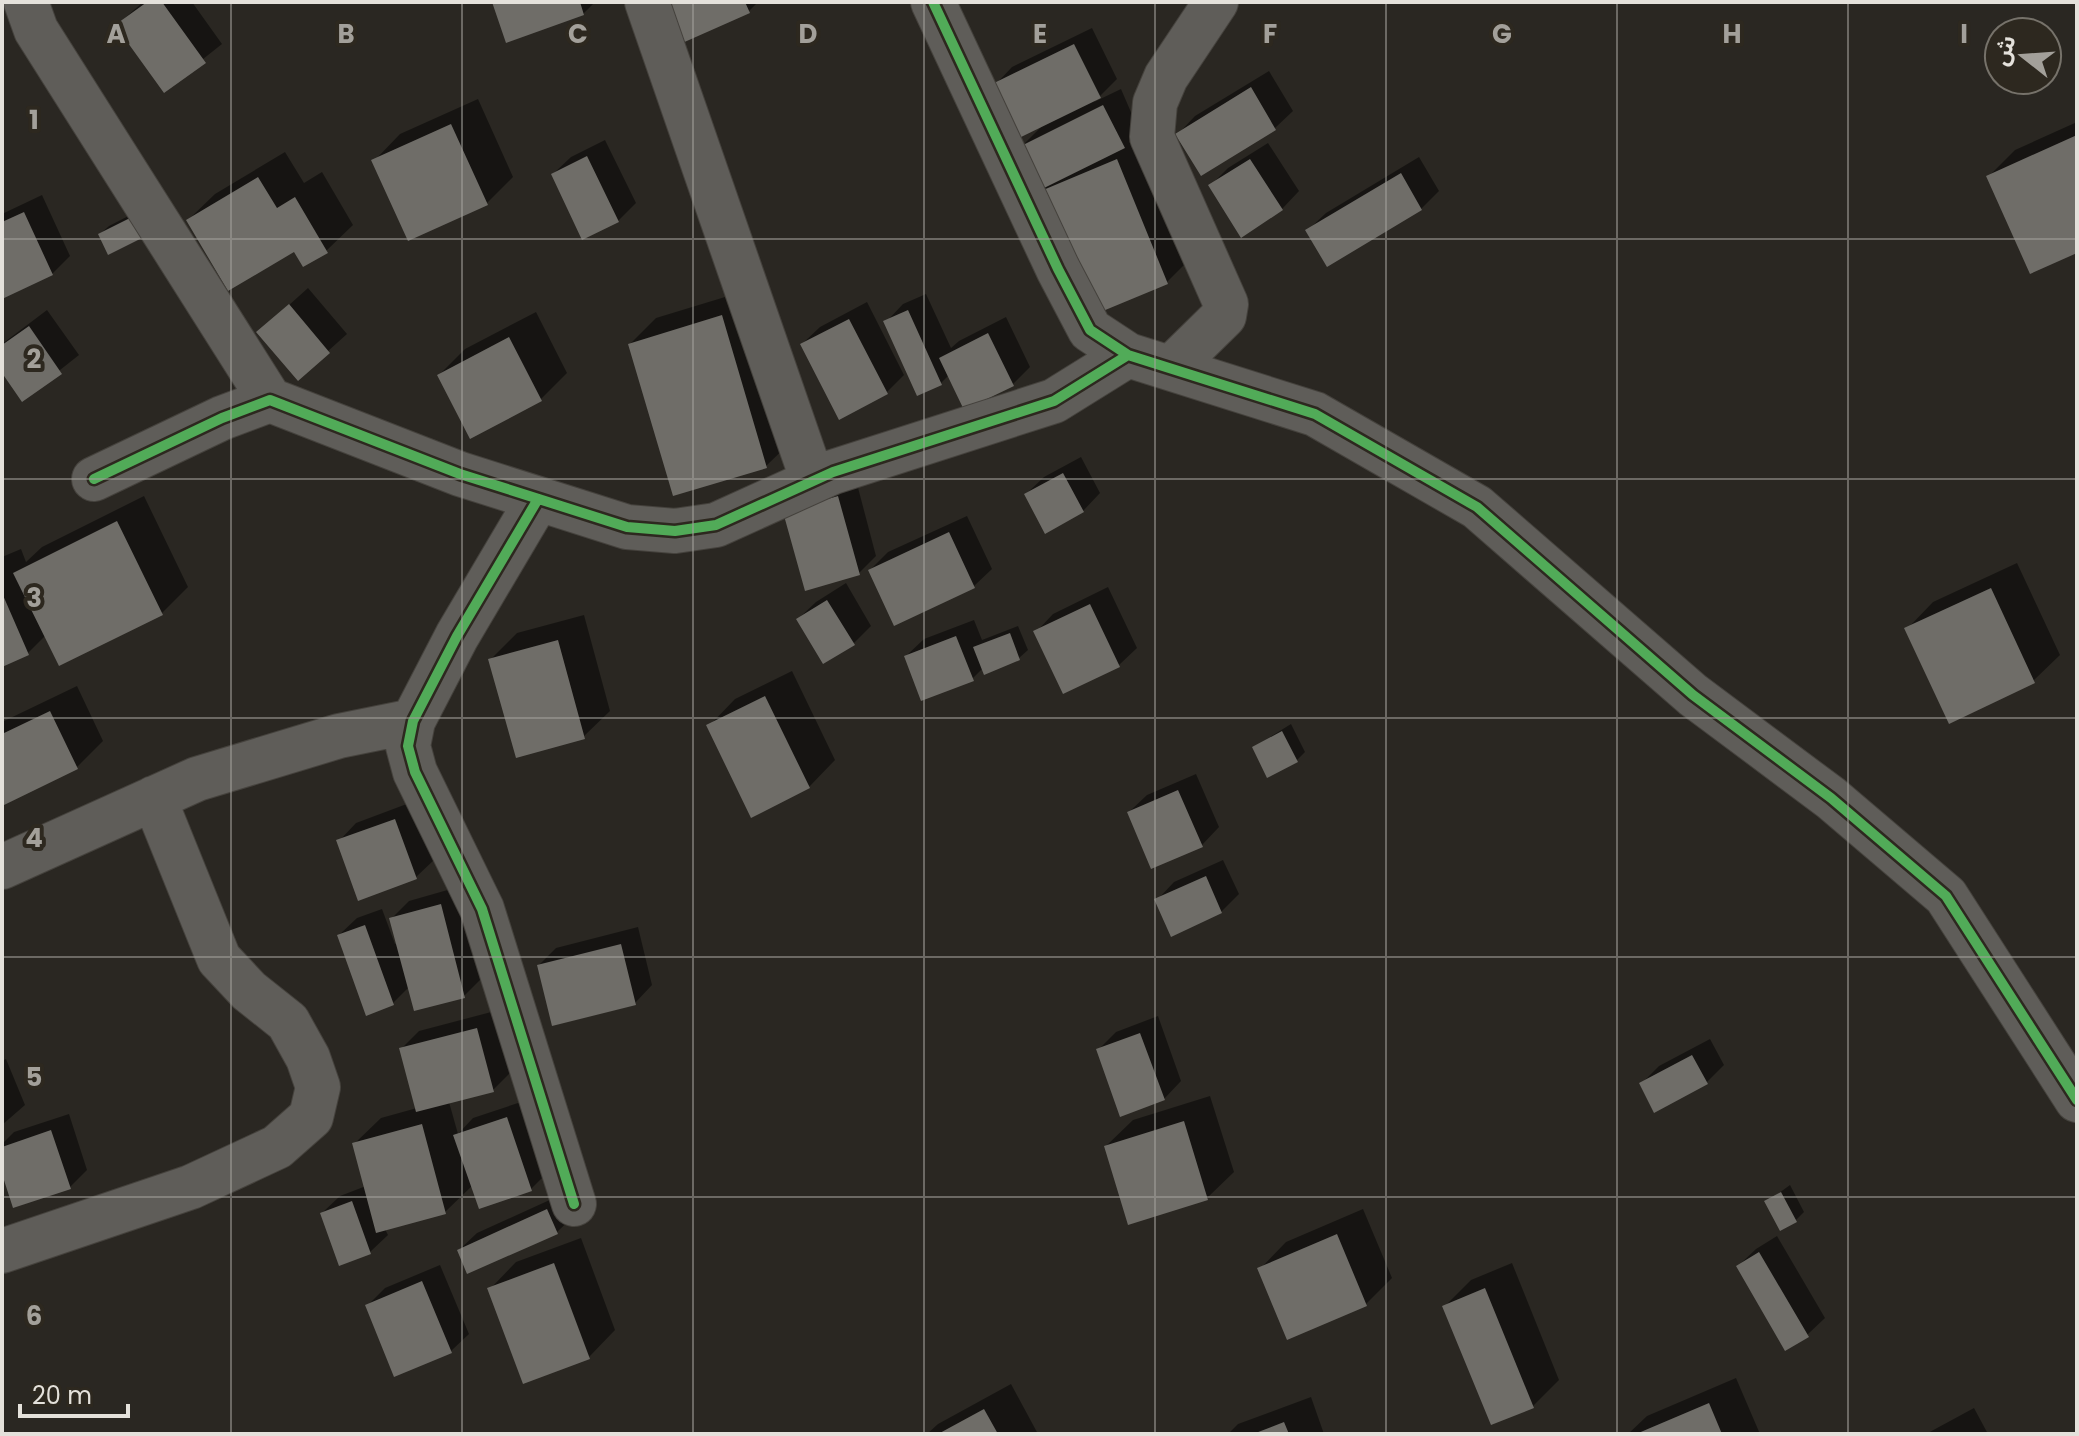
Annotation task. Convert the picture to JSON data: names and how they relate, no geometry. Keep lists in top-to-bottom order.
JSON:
{
  "scale_bar": "20 m",
  "north": "left",
  "grid": {
    "columns": [
      "A",
      "B",
      "C",
      "D",
      "E",
      "F",
      "G",
      "H",
      "I"
    ],
    "rows": [
      "1",
      "2",
      "3",
      "4",
      "5",
      "6"
    ]
  }
}
